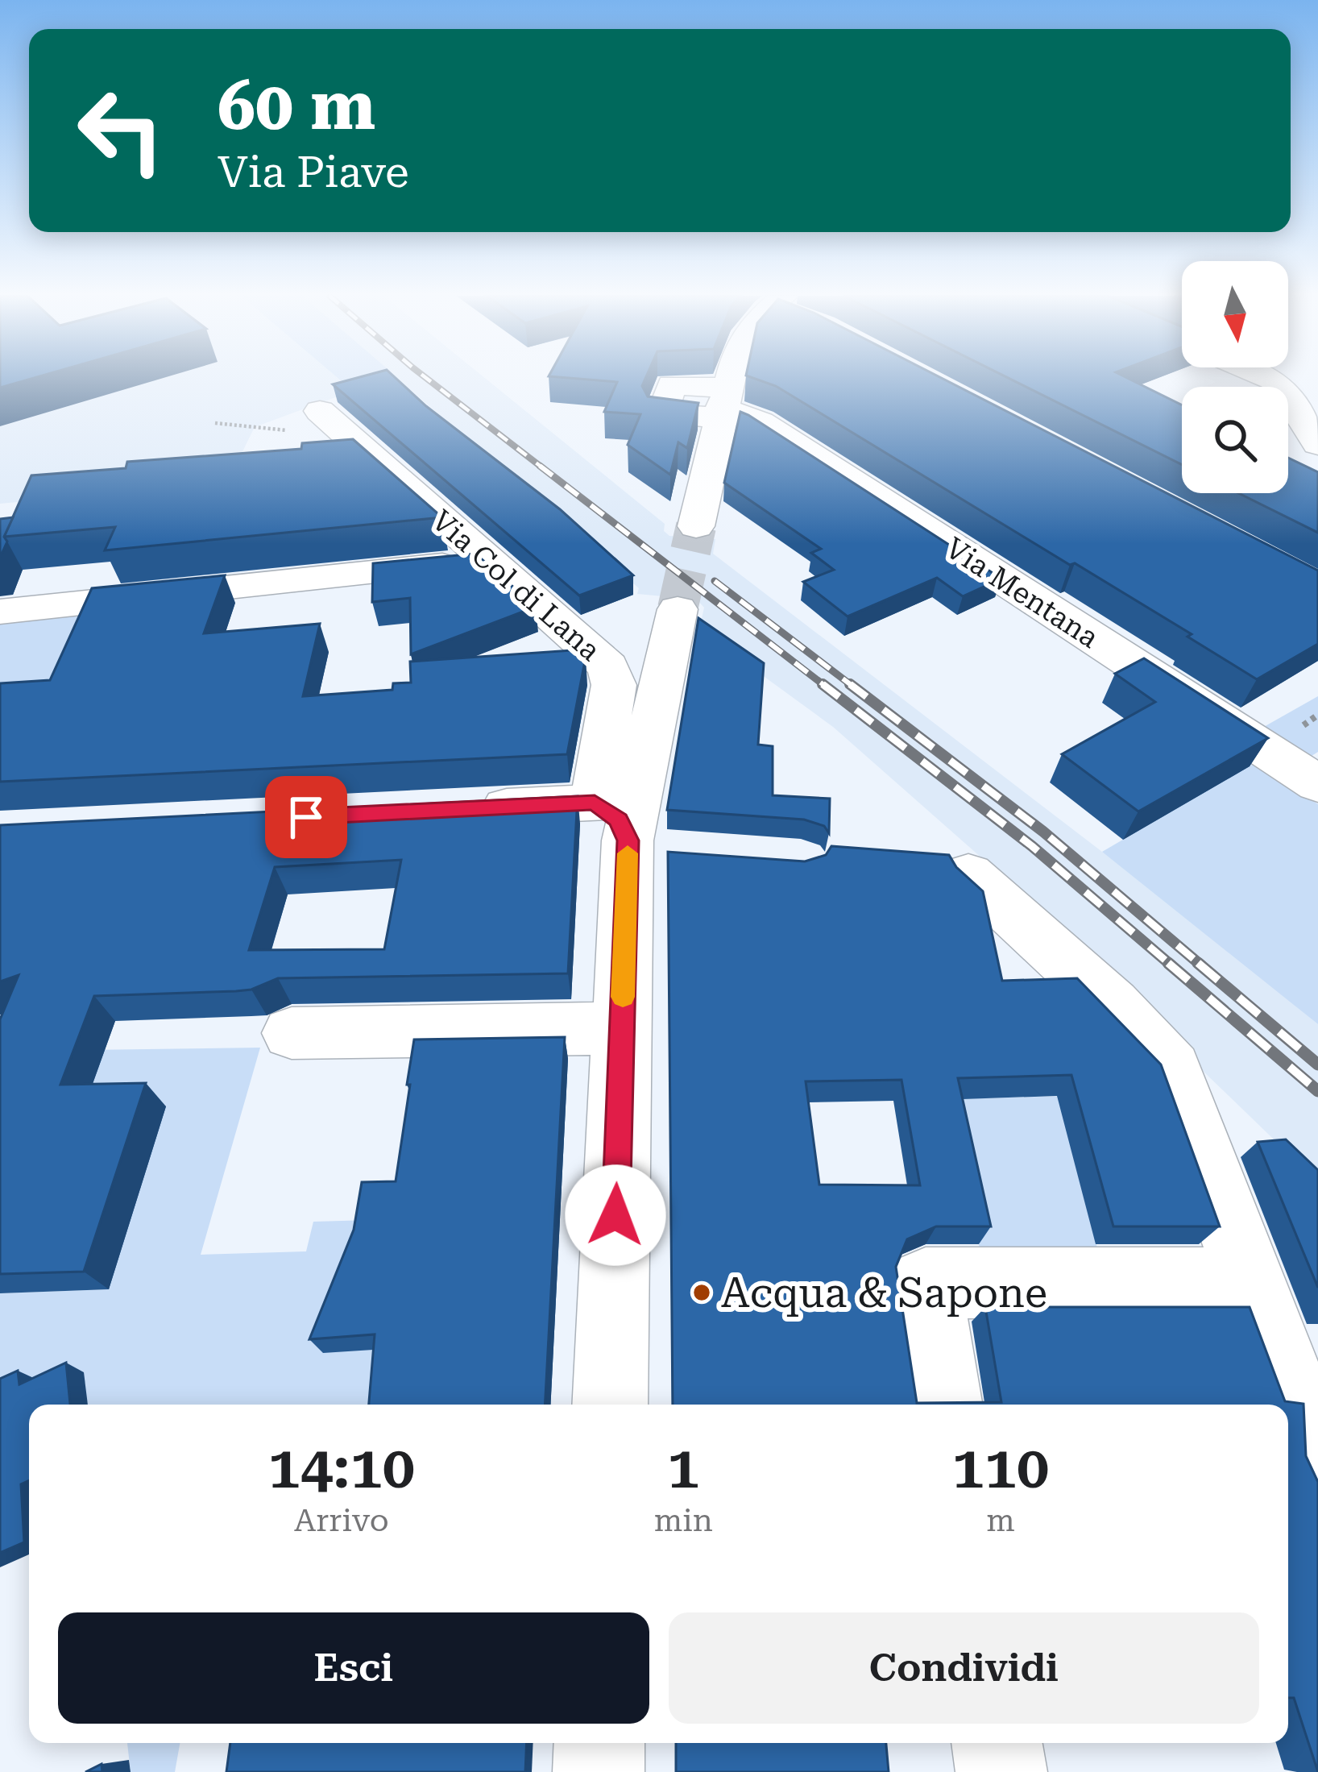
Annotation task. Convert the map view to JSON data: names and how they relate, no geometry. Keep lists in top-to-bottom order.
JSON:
{
  "streets": {
    "street": ["Via Col di Lana", "Via Mentana"]
  },
  "places": ["Acqua & Sapone"],
  "north": "bottom",
  "page": {
    "turn": ["60 m", "Via Piave"],
    "eta": [
      "14:10",
      "Arrivo",
      "1",
      "min",
      "110",
      "m"
    ],
    "buttons": ["Esci", "Condividi"]
  }
}
